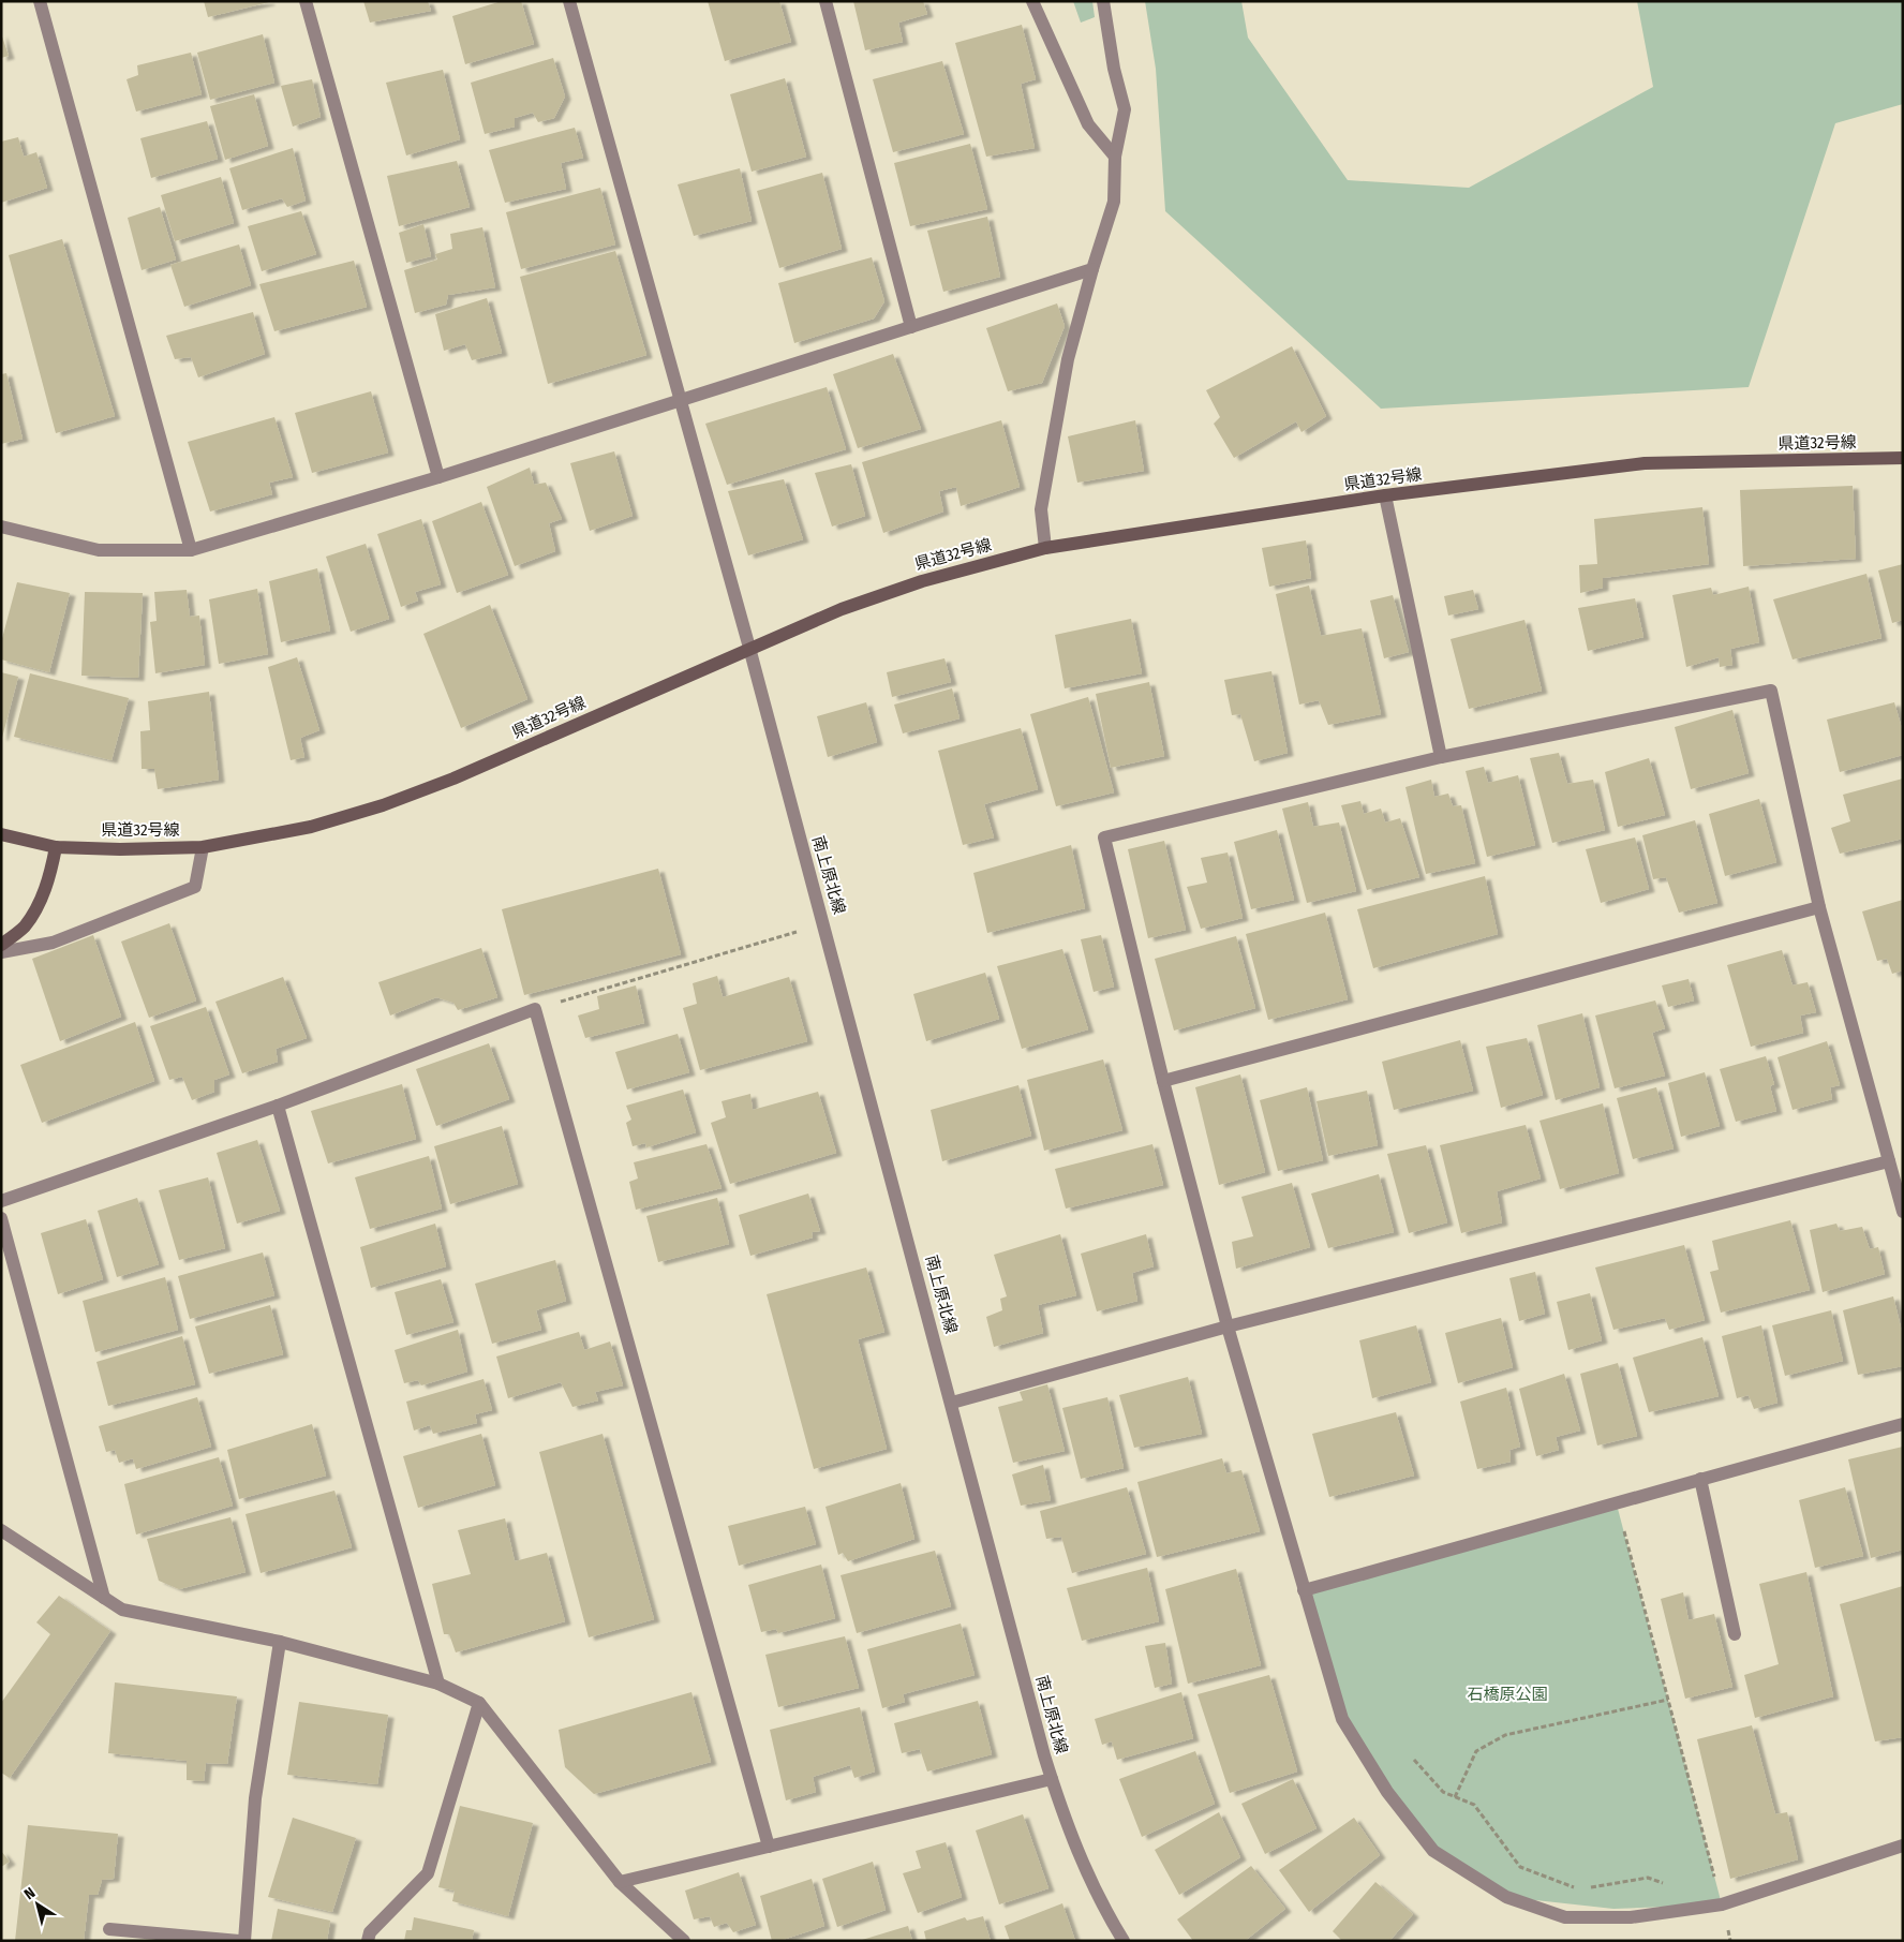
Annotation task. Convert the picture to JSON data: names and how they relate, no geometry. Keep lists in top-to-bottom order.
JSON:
{
  "streets": {
    "main road": ["県道32号線"],
    "street": ["南上原北線"]
  },
  "crossings": [
    ["県道32号線", "南上原北線"]
  ],
  "parks": ["石橋原公園"],
  "north": "top left"
}
